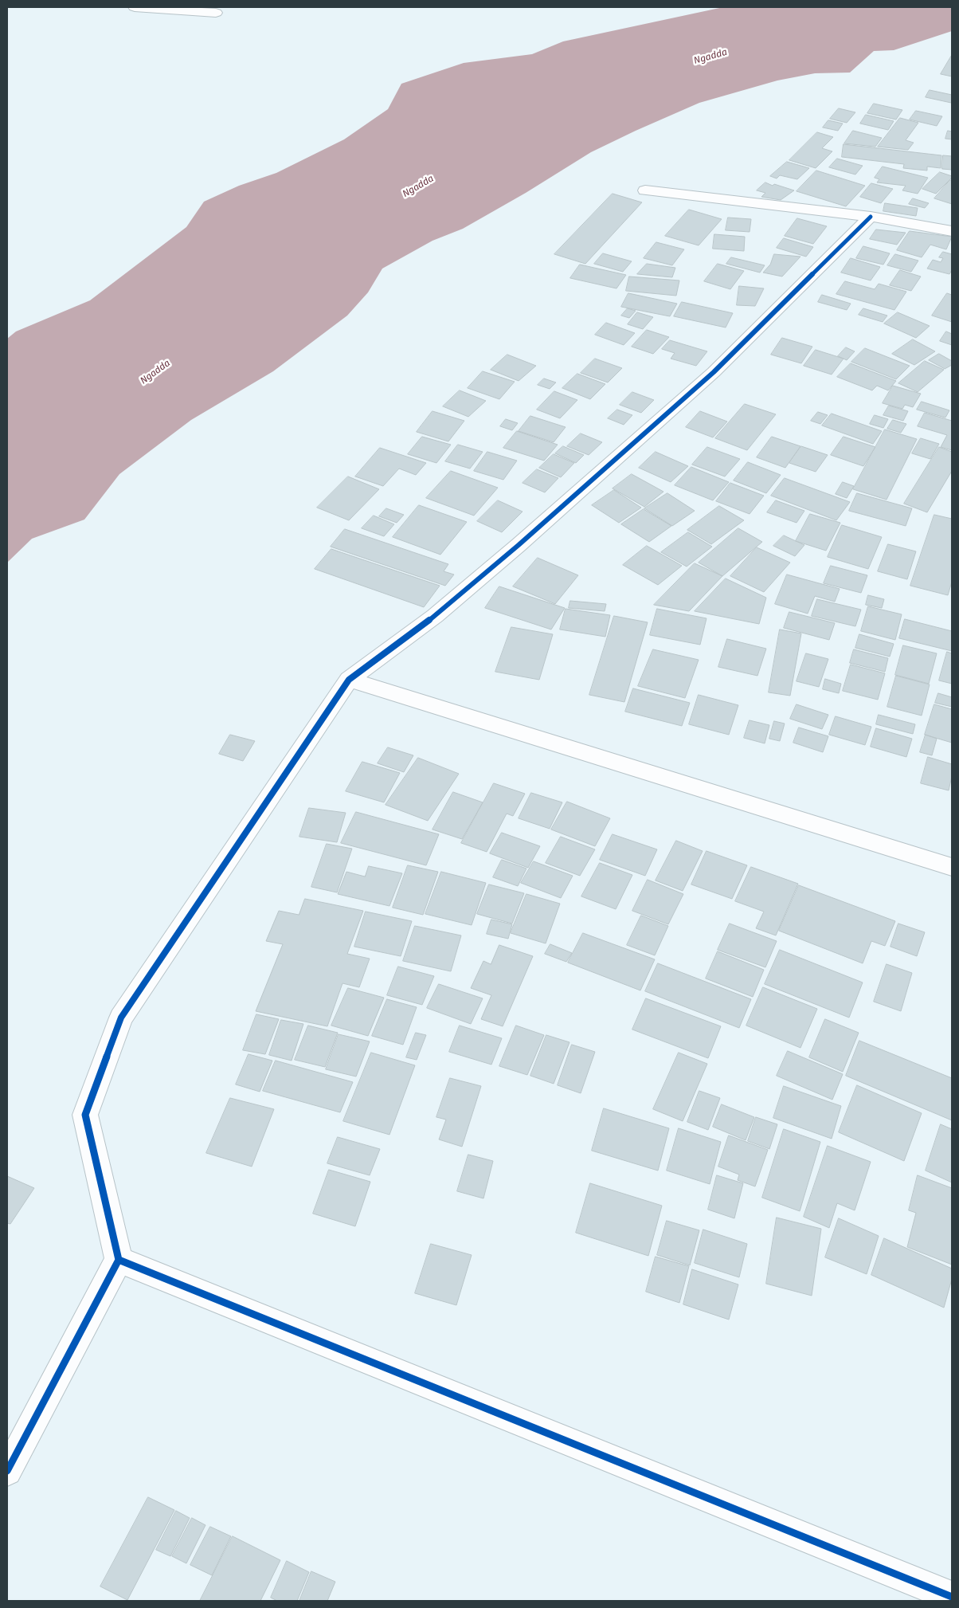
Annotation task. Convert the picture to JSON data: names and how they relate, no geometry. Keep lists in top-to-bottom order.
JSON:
{
  "water": ["Ngadda"]
}
